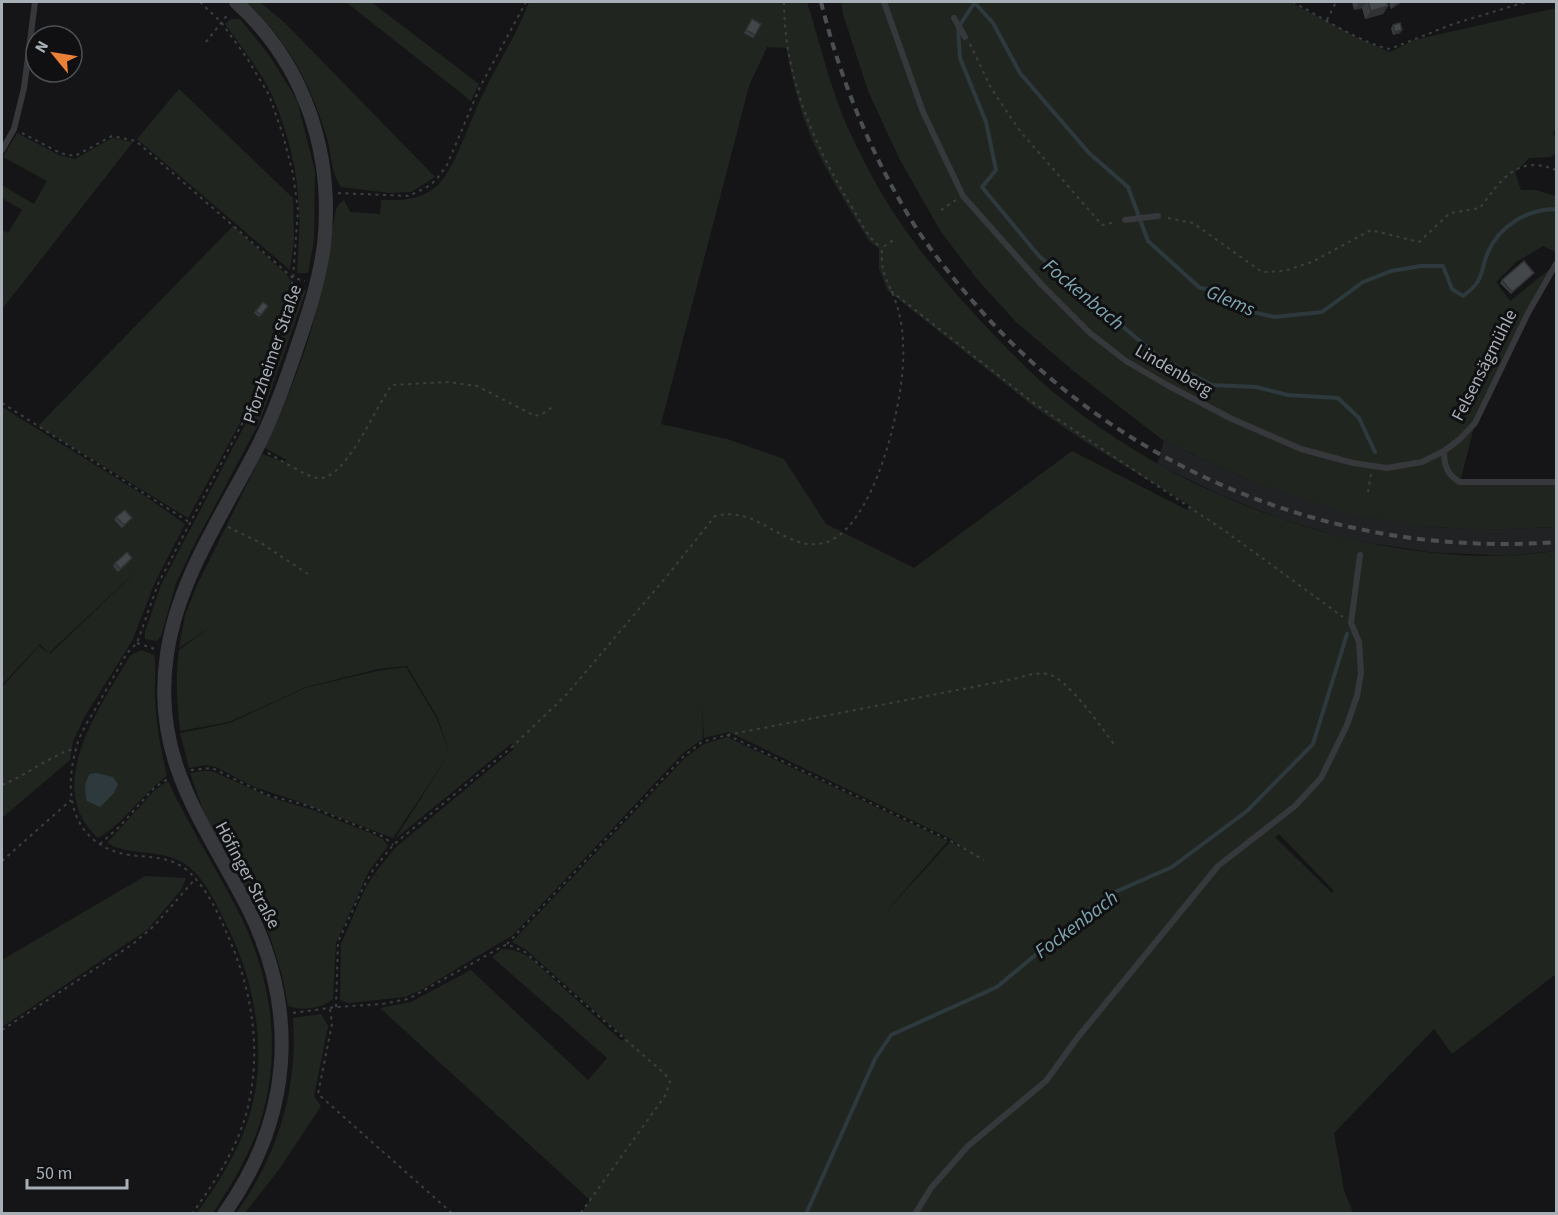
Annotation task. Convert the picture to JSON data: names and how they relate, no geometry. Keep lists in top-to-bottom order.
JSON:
{
  "streets": {
    "street": ["Pforzheimer Straße", "Höfinger Straße"],
    "lane": ["Felsensägmühle", "Lindenberg"]
  },
  "crossings": [
    ["Pforzheimer Straße", "Höfinger Straße"],
    ["Felsensägmühle", "Lindenberg"]
  ],
  "water": ["Fockenbach", "Glems"],
  "scale_bar": "50 m",
  "north": "top left"
}
